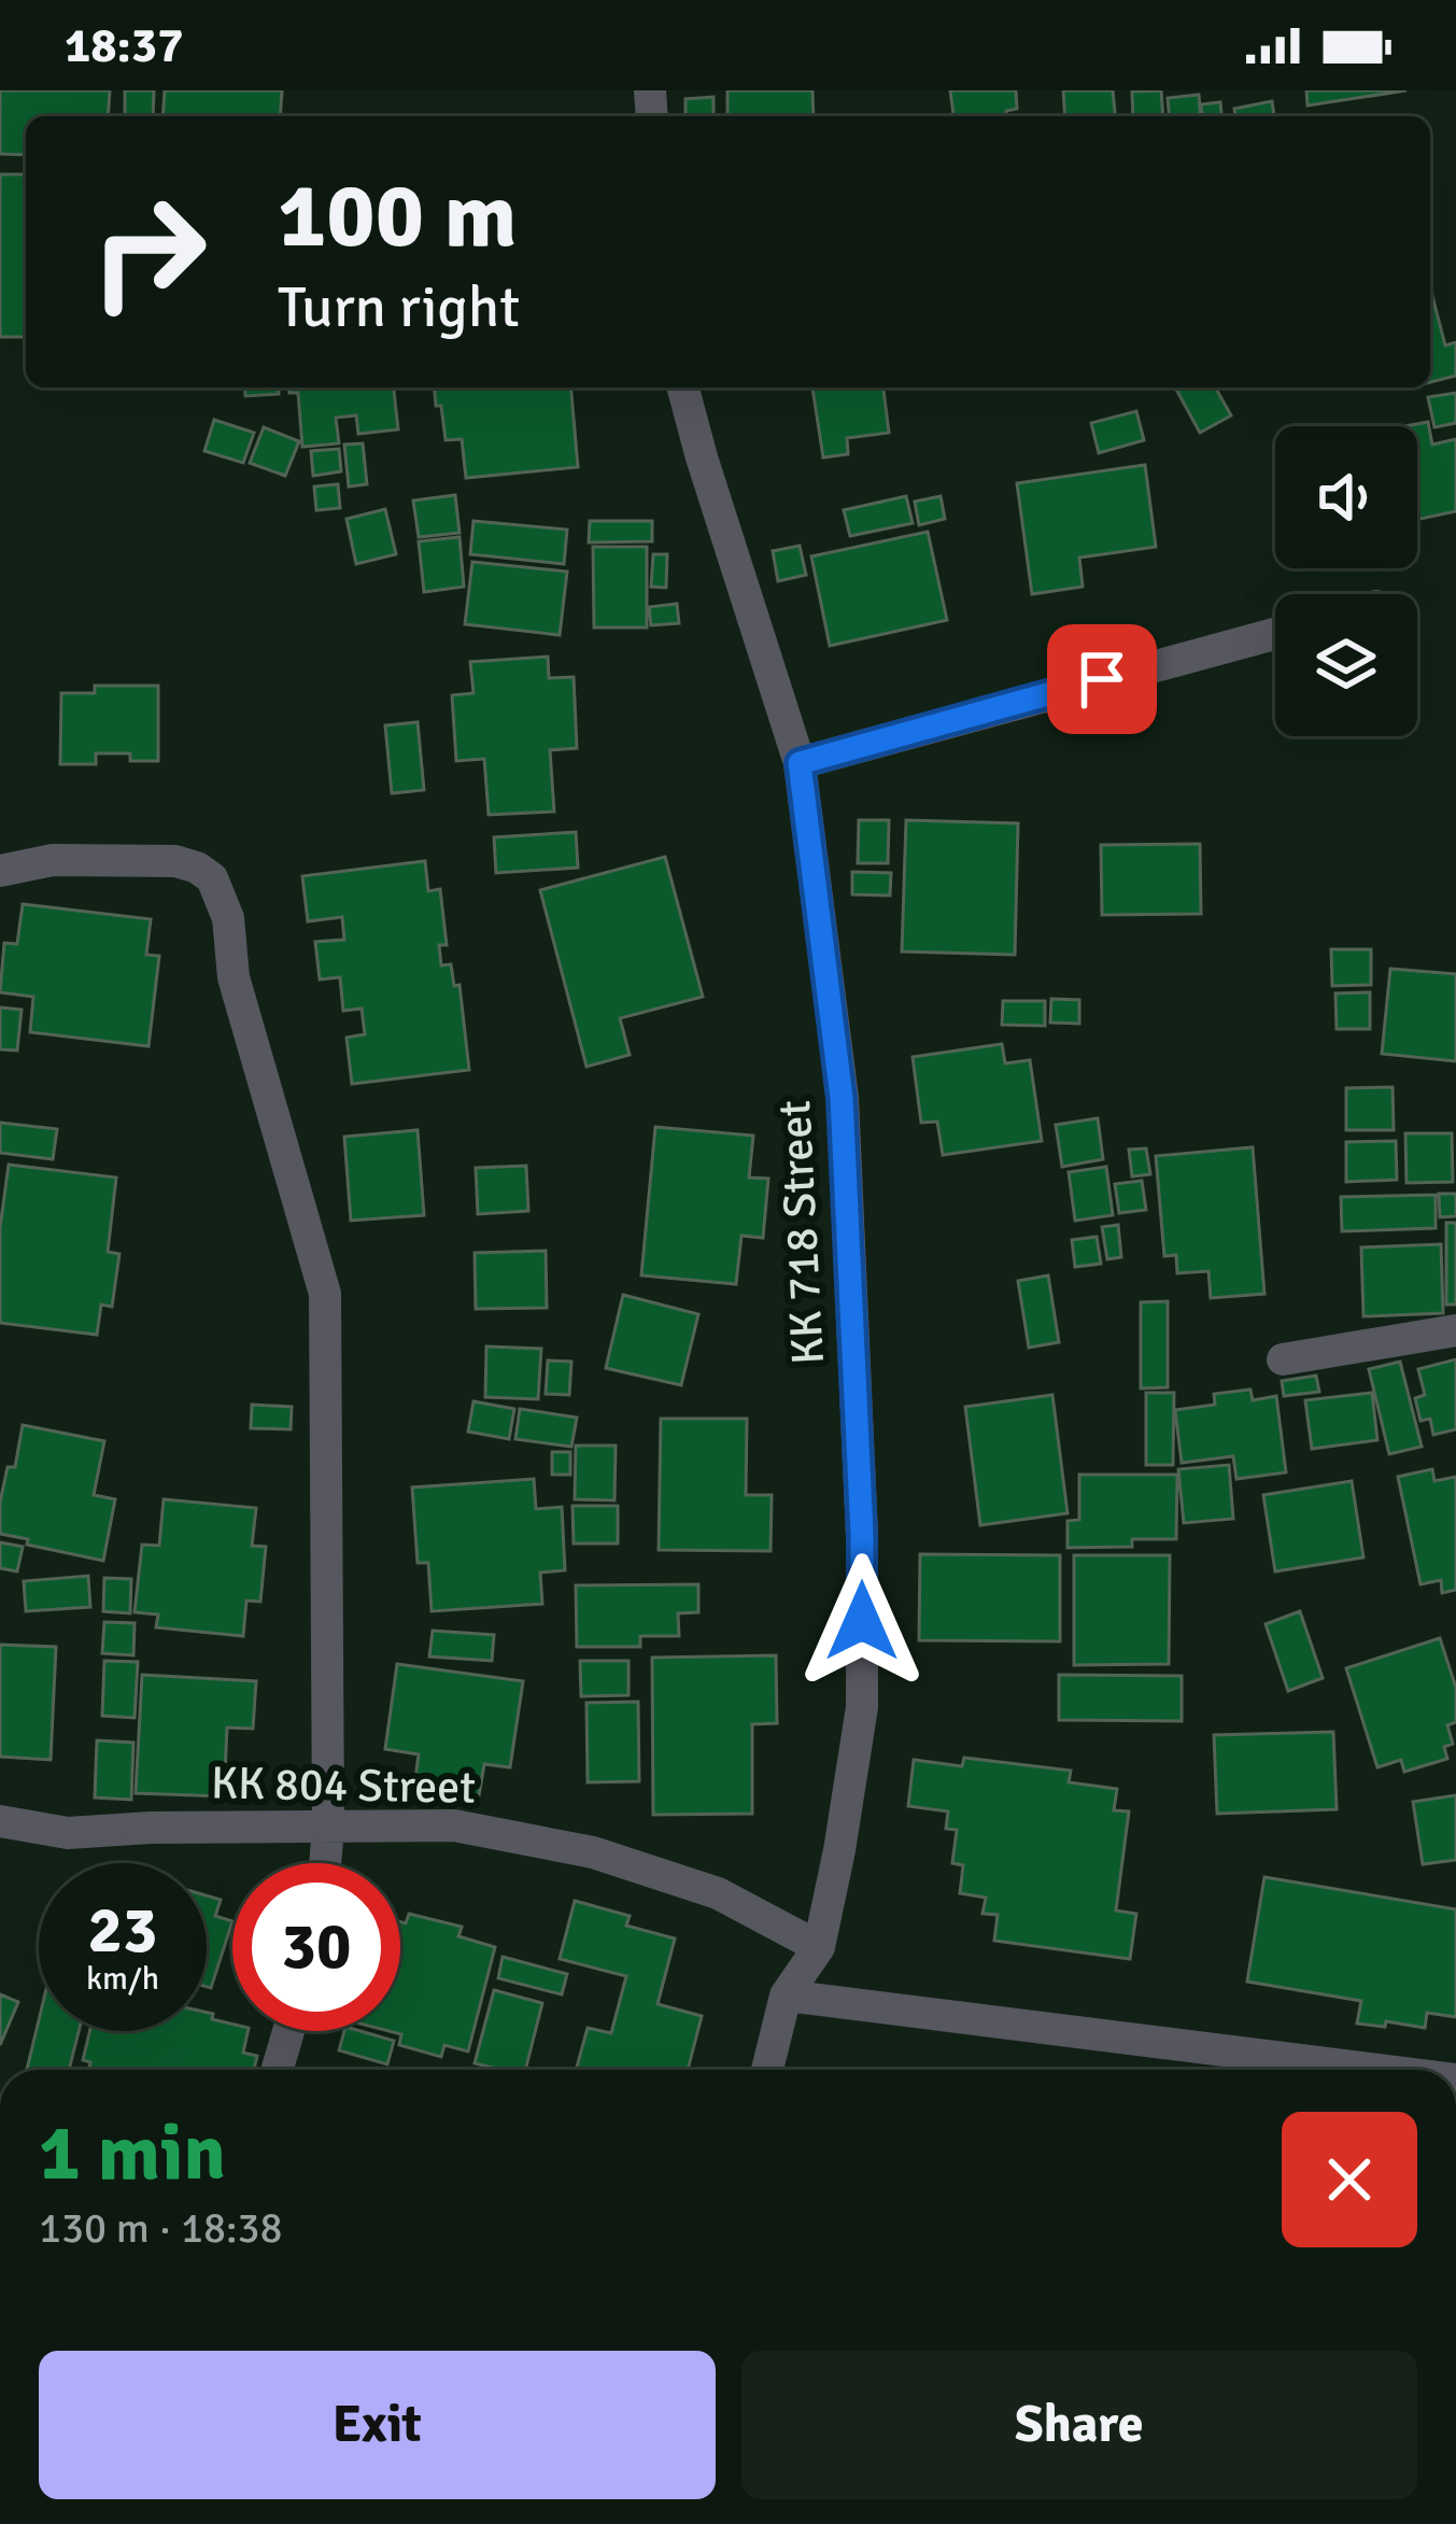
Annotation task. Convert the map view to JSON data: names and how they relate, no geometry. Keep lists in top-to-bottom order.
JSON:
{
  "streets": {
    "street": ["KK 718 Street", "KK 804 Street"]
  },
  "crossings": [
    ["KK 718 Street", "KK 804 Street"]
  ],
  "page": {
    "status": "18:37",
    "turn": ["100 m", "Turn right"],
    "speed": "23 km/h",
    "limit": "30",
    "heading": ["1 min", "130 m · 18:38"],
    "buttons": ["Exit", "Share"]
  }
}
